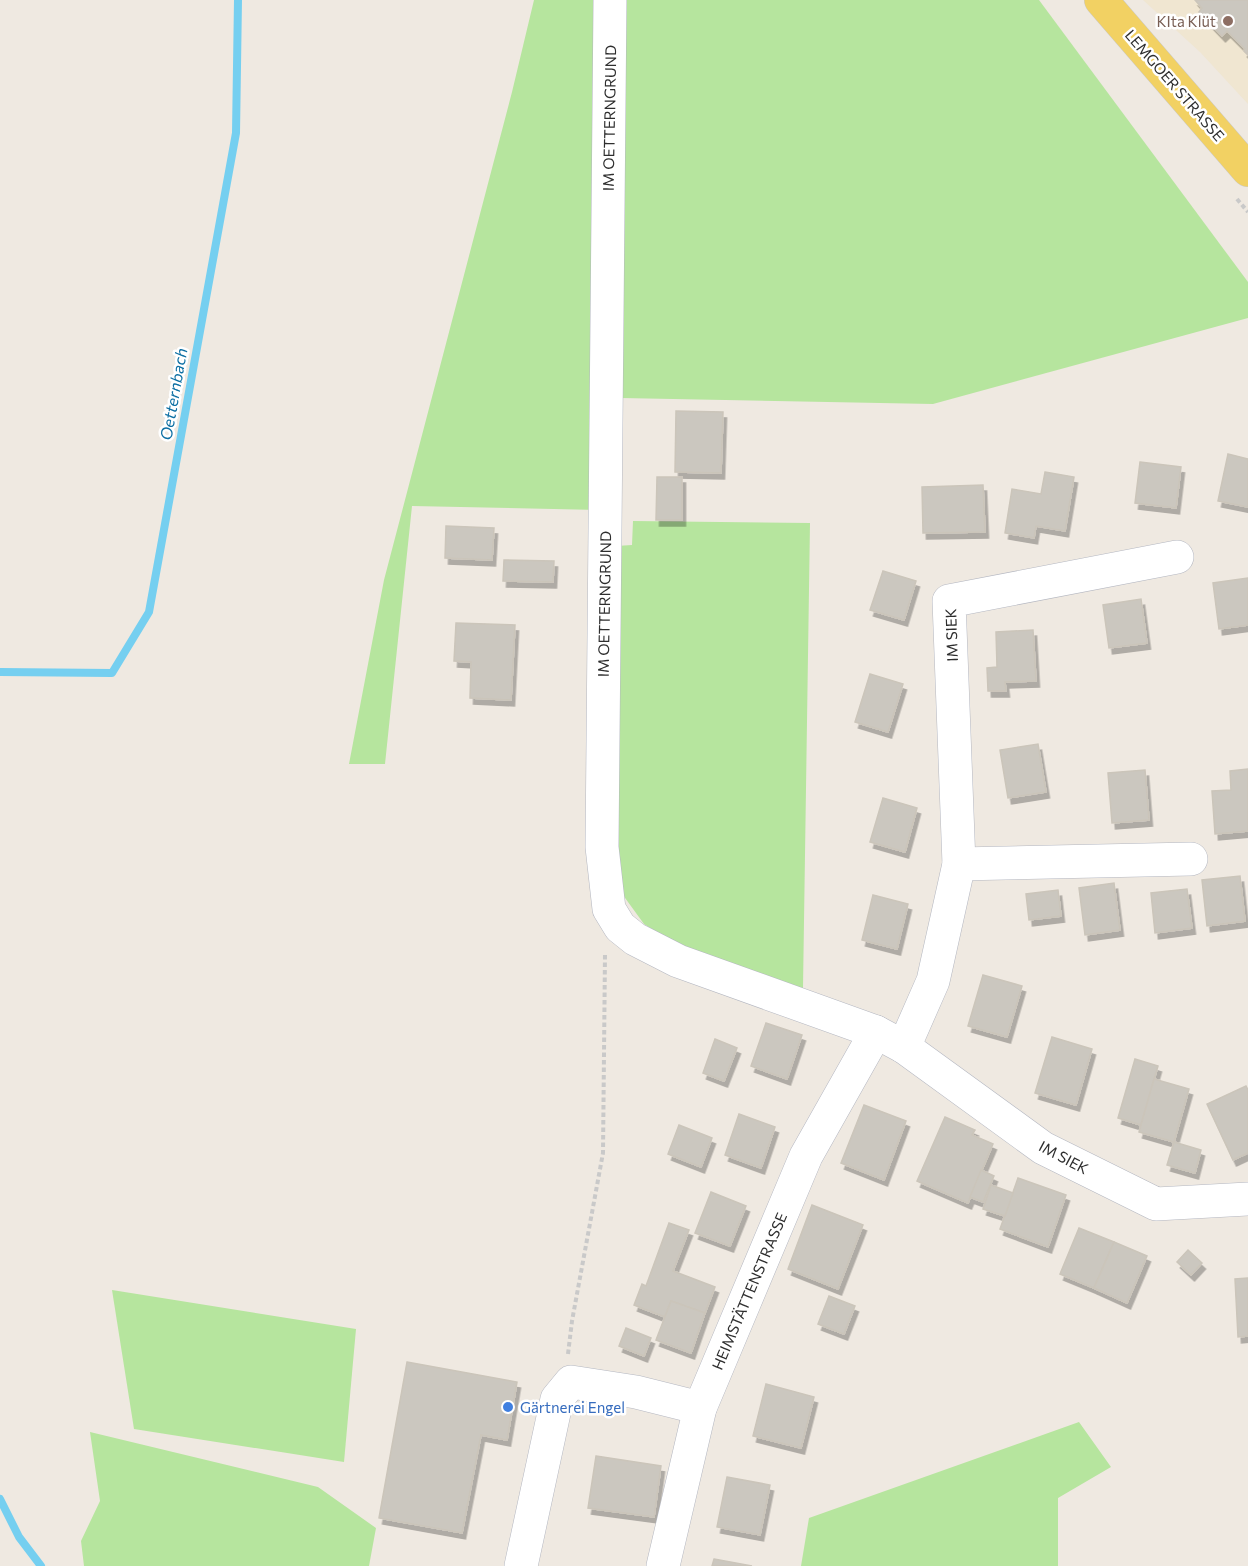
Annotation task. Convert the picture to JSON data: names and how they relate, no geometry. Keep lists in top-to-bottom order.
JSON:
{
  "streets": {
    "main road": ["LEMGOER STRASSE"],
    "street": ["IM OETTERNGRUND", "IM SIEK", "HEIMSTÄTTENSTRASSE"]
  },
  "crossings": [
    ["IM SIEK", "HEIMSTÄTTENSTRASSE"]
  ],
  "water": ["Oetternbach"],
  "places": ["KIta Klüt", "Gärtnerei Engel"]
}
